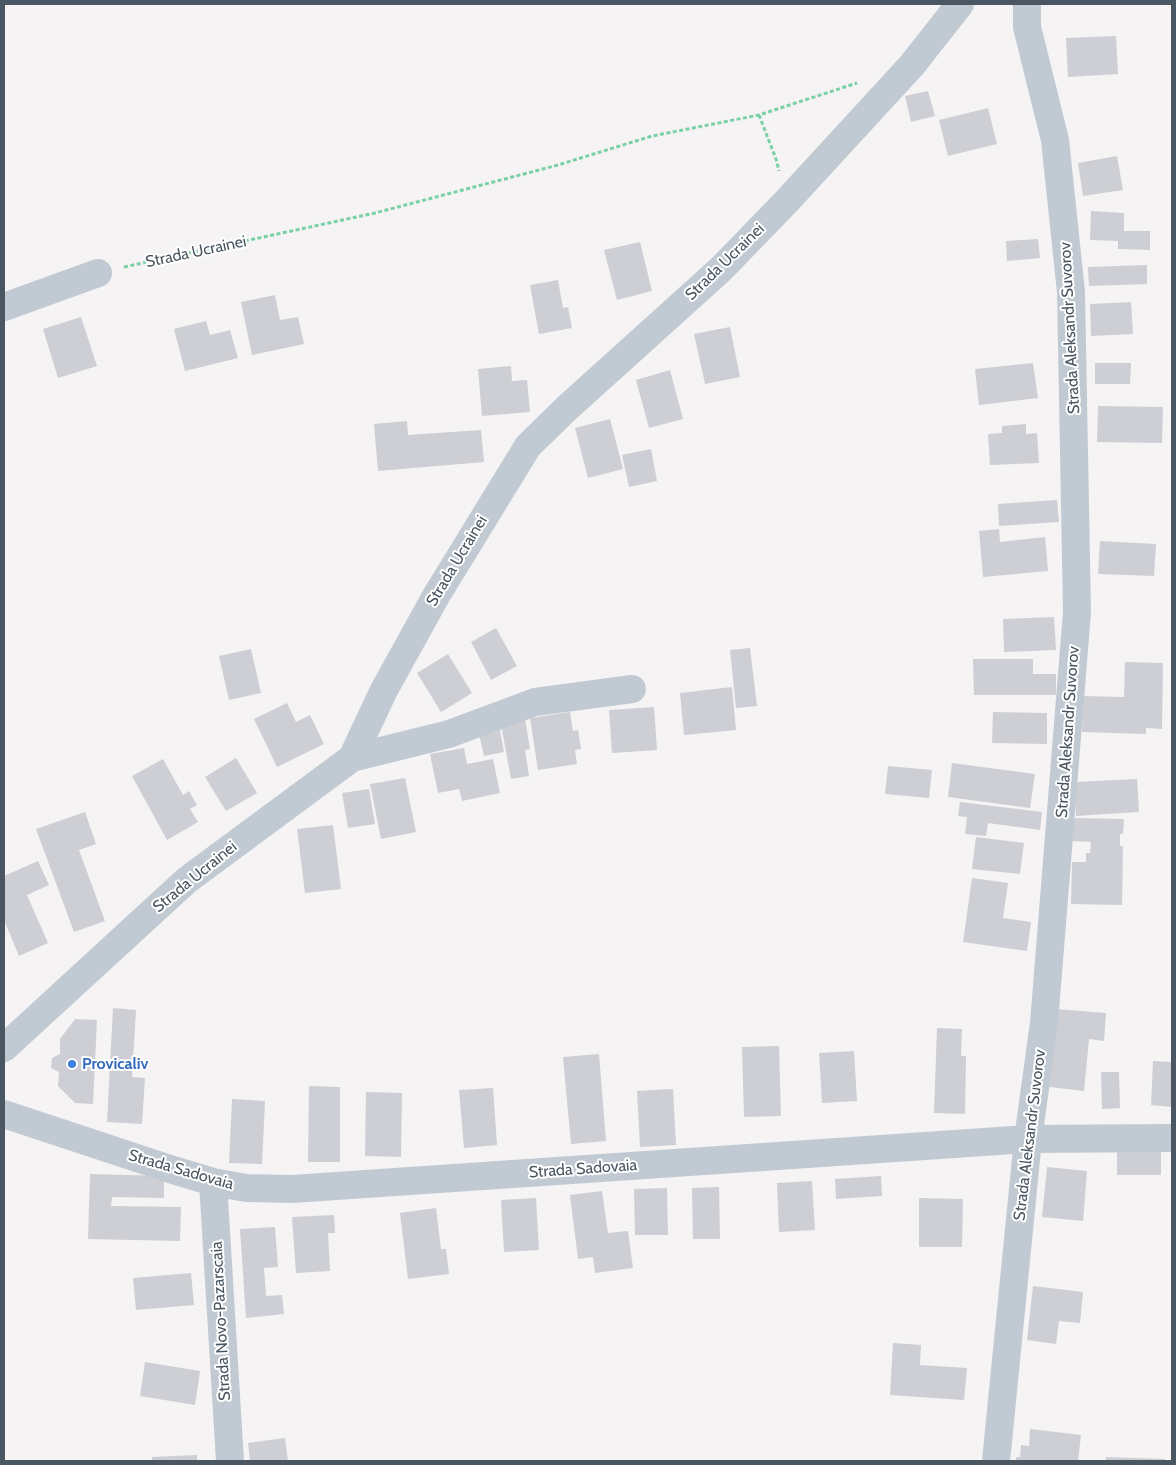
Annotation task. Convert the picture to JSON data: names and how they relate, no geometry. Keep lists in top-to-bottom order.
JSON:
{
  "streets": {
    "street": [
      "Strada Ucrainei",
      "Strada Aleksandr Suvorov",
      "Strada Sadovaia",
      "Strada Novo-Pazarscaia"
    ]
  },
  "crossings": [
    ["Strada Aleksandr Suvorov", "Strada Sadovaia"],
    ["Strada Sadovaia", "Strada Novo-Pazarscaia"]
  ],
  "places": ["Provicaliv"]
}
